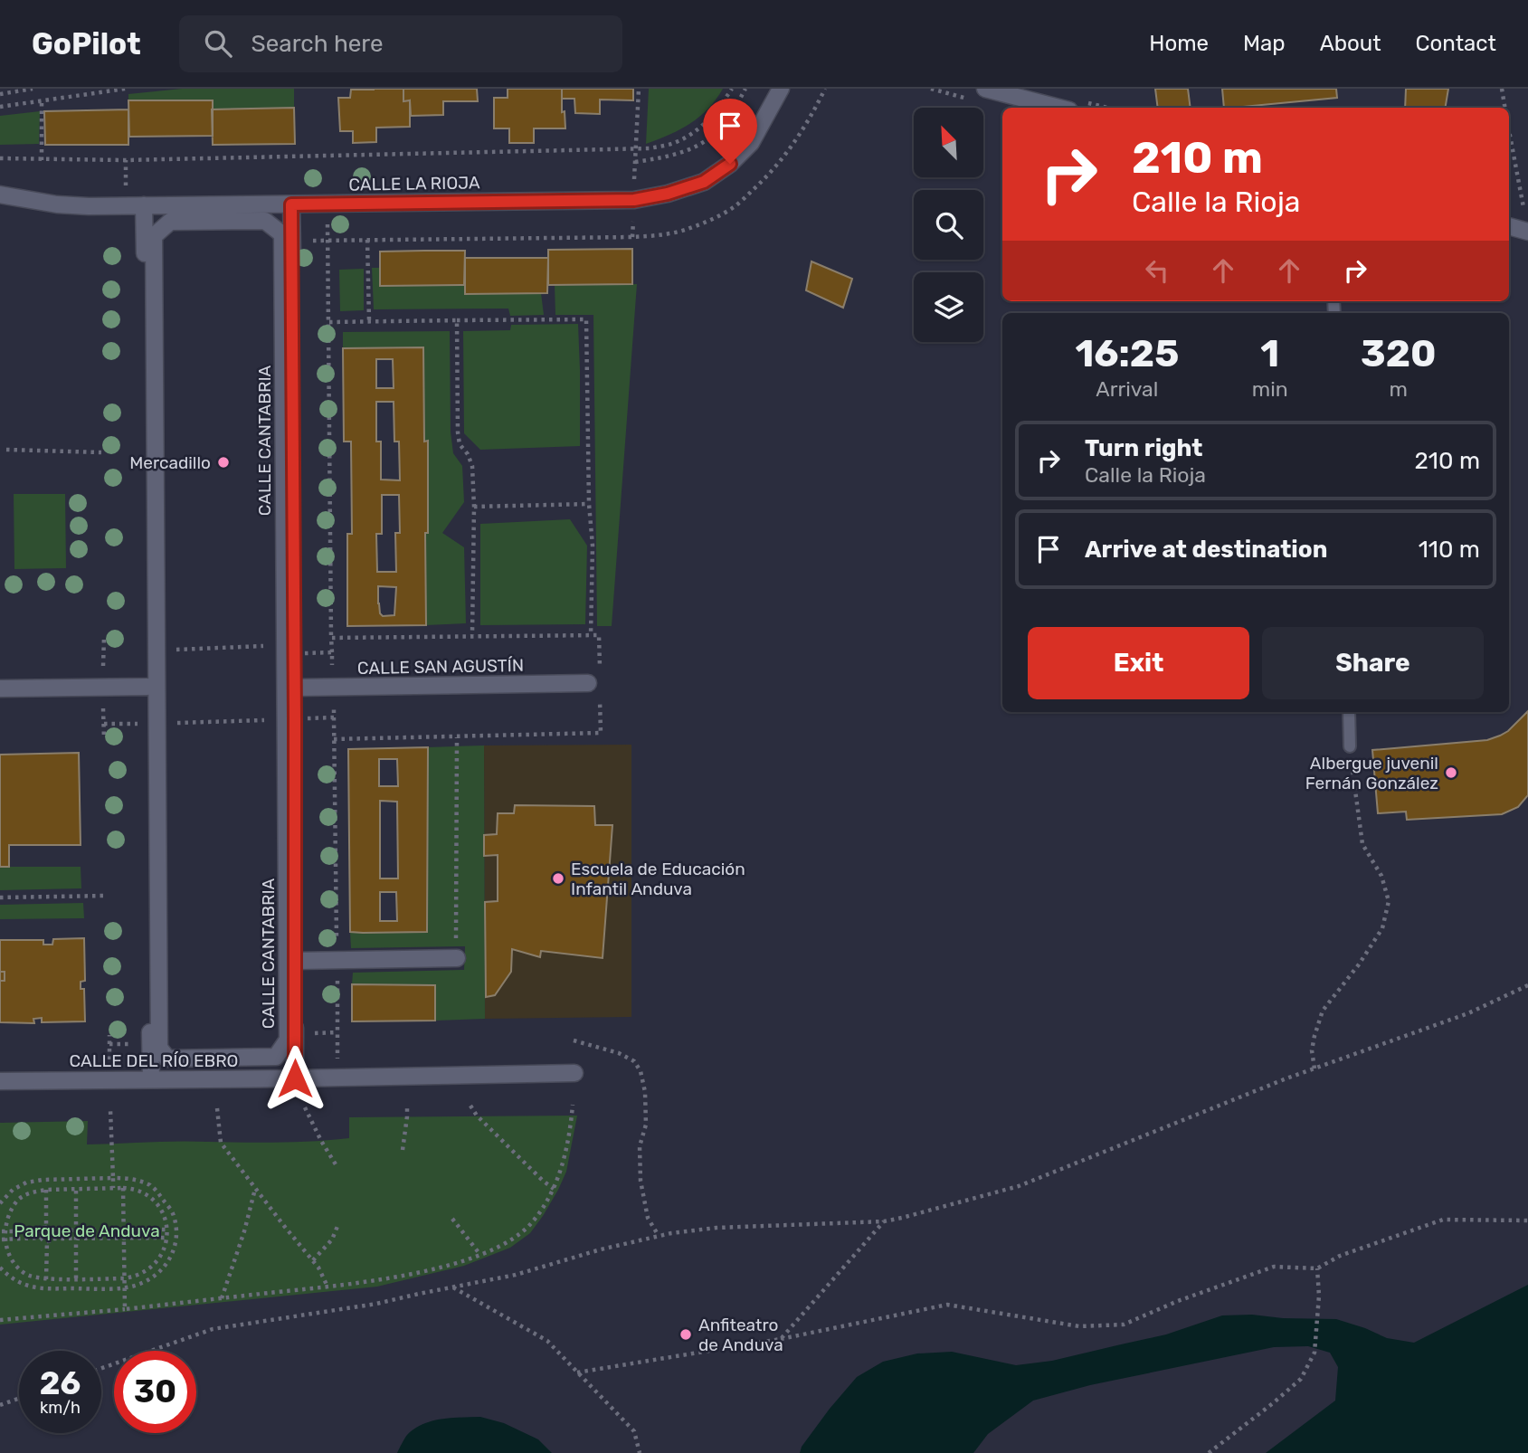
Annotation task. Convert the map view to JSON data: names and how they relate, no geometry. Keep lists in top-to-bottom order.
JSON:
{
  "streets": {
    "street": [
      "CALLE LA RIOJA",
      "CALLE CANTABRIA",
      "CALLE SAN AGUSTÍN",
      "CALLE DEL RÍO EBRO"
    ]
  },
  "crossings": [
    ["CALLE LA RIOJA", "CALLE CANTABRIA"],
    ["CALLE CANTABRIA", "CALLE SAN AGUSTÍN"],
    ["CALLE CANTABRIA", "CALLE DEL RÍO EBRO"]
  ],
  "parks": ["Parque de Anduva"],
  "places": [
    "Mercadillo",
    "Albergue juvenil Fernán González",
    "Escuela de Educación Infantil Anduva",
    "Anfiteatro de Anduva"
  ],
  "north": "top left",
  "page": {
    "header": "GoPilot",
    "search": "Search here",
    "nav": [
      "Home",
      "Map",
      "About",
      "Contact"
    ],
    "turn": ["210 m", "Calle la Rioja"],
    "eta": [
      "16:25",
      "Arrival",
      "1",
      "min",
      "320",
      "m"
    ],
    "list": [
      {
        "name": "Turn right",
        "note": "Calle la Rioja",
        "value": "210 m"
      },
      {
        "name": "Arrive at destination",
        "value": "110 m"
      }
    ],
    "buttons": ["Exit", "Share"],
    "speed": "26 km/h",
    "limit": "30"
  }
}
